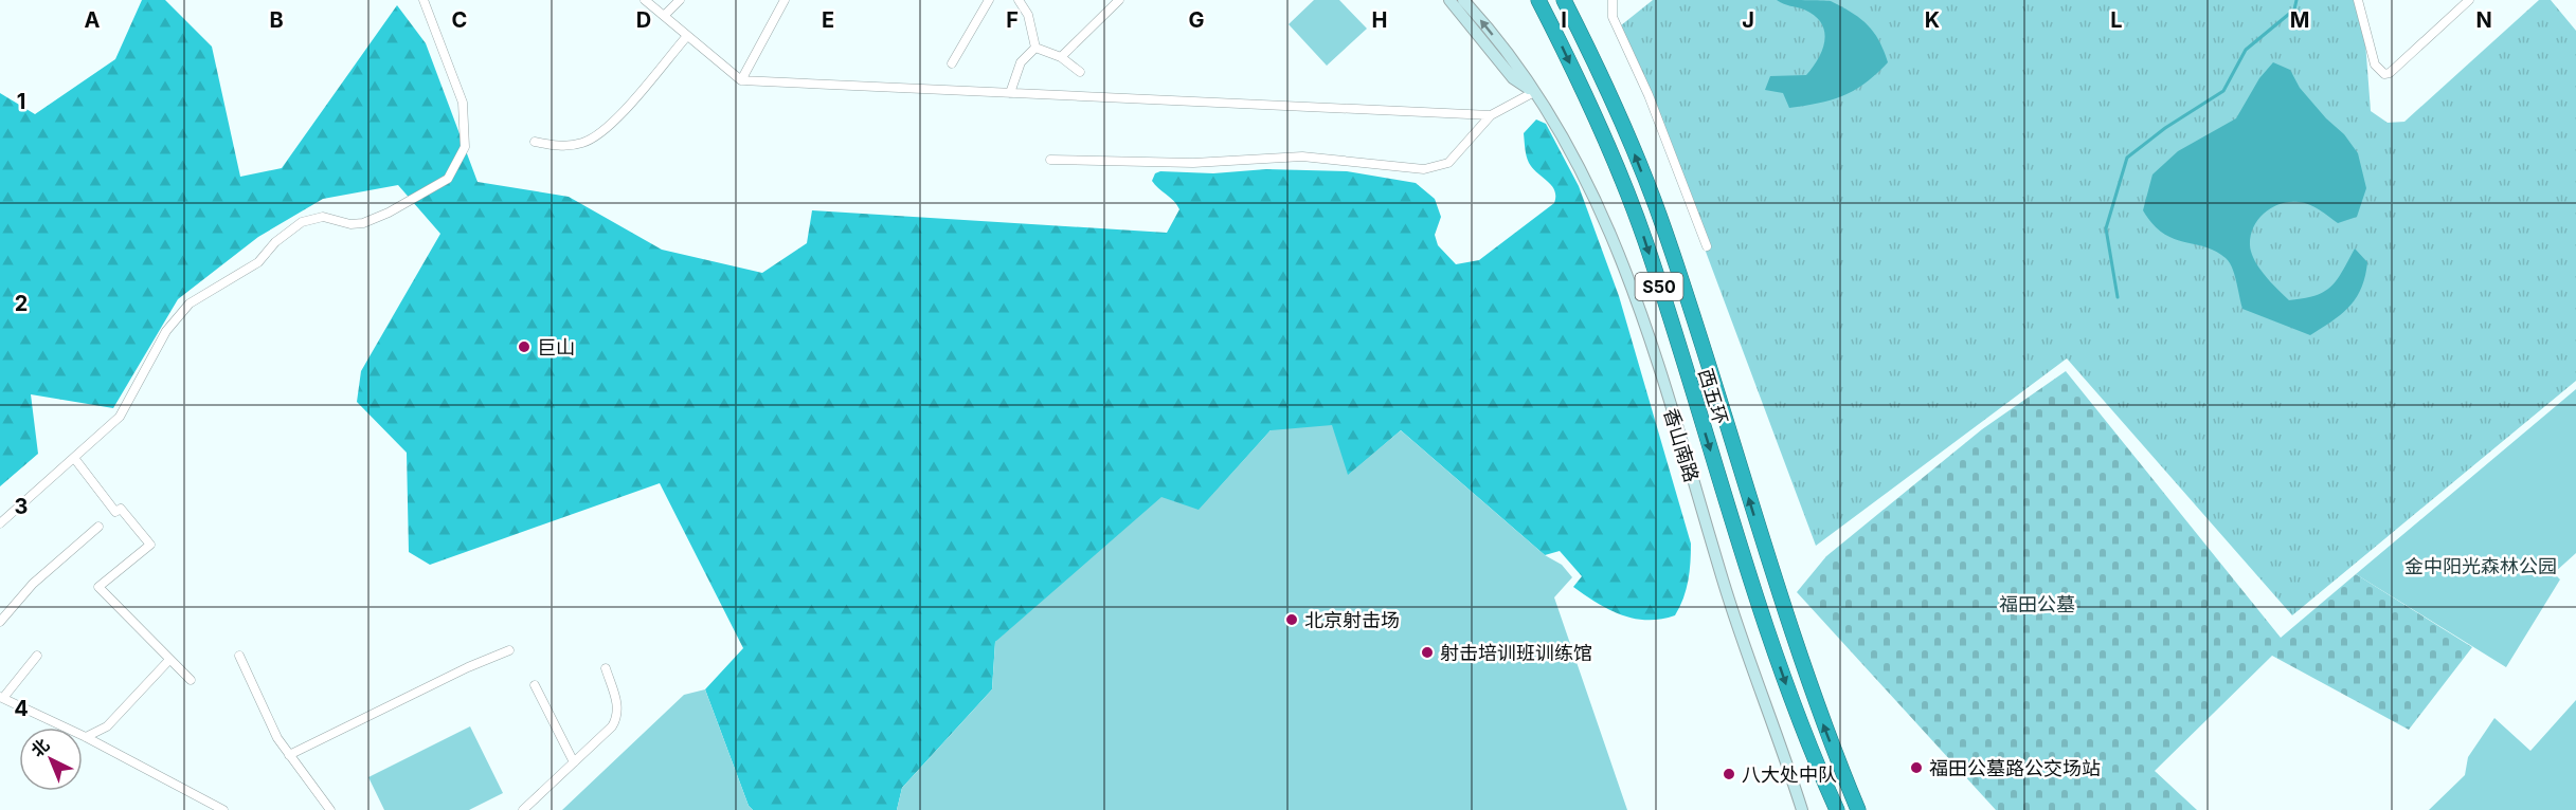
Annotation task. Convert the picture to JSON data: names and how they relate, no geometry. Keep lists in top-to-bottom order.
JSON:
{
  "streets": {
    "highway": ["S50", "西五环"],
    "main road": ["香山南路"]
  },
  "parks": ["金中阳光森林公园", "福田公墓"],
  "places": [
    "巨山",
    "北京射击场",
    "射击培训班训练馆",
    "福田公墓路公交场站",
    "八大处中队"
  ],
  "north": "top left",
  "grid": {
    "columns": [
      "A",
      "B",
      "C",
      "D",
      "E",
      "F",
      "G",
      "H",
      "I",
      "J",
      "K",
      "L",
      "M",
      "N"
    ],
    "rows": [
      "1",
      "2",
      "3",
      "4"
    ]
  }
}
